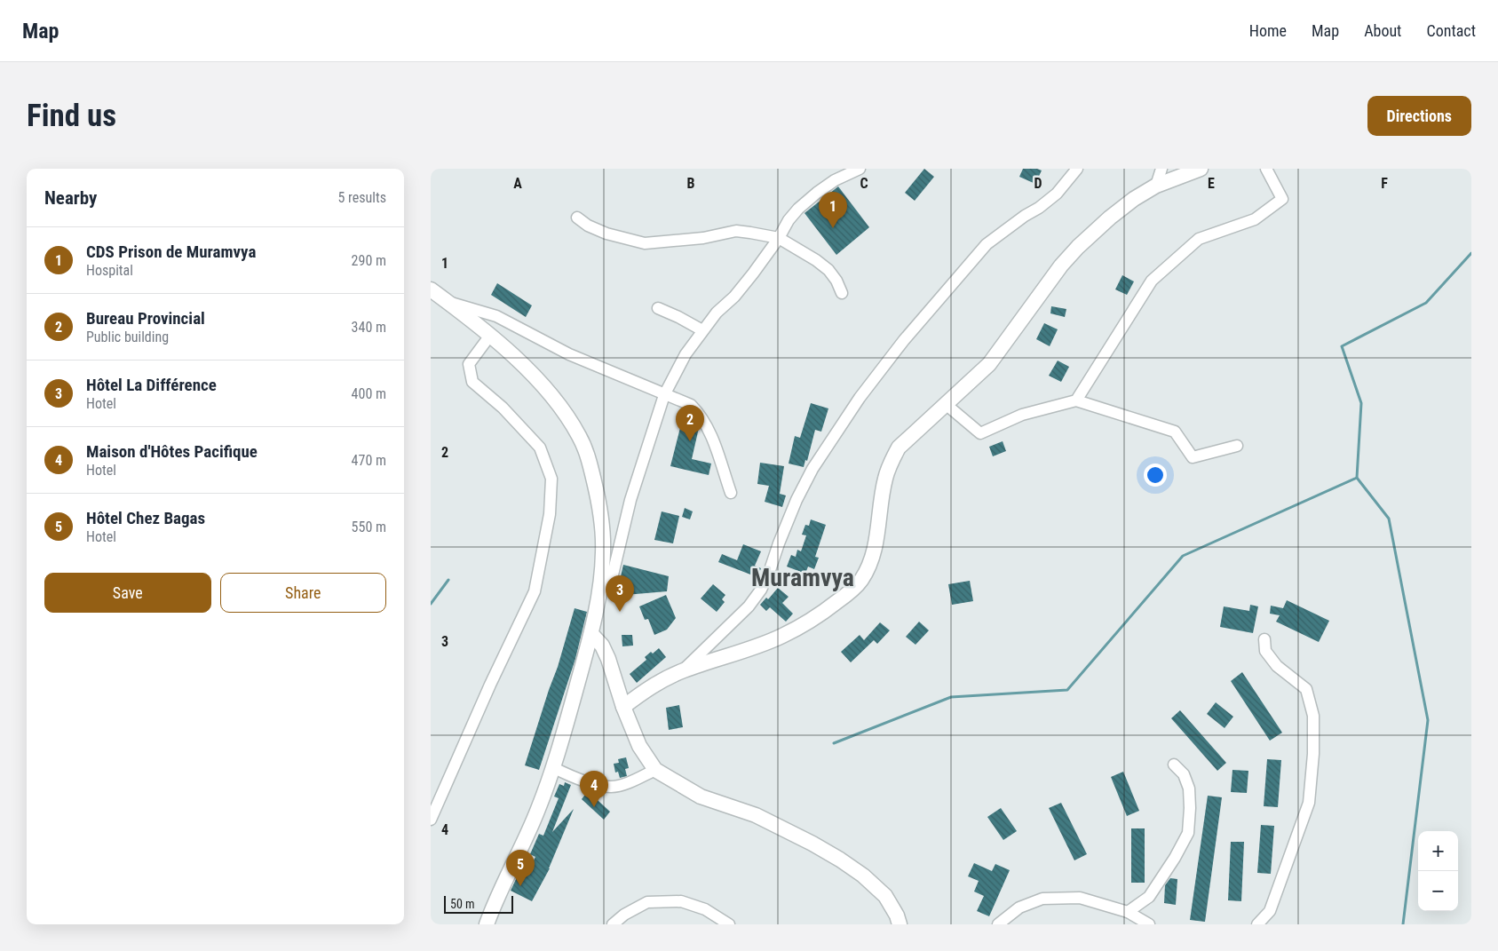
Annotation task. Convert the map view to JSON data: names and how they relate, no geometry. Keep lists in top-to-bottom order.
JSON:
{
  "districts": ["Muramvya"],
  "scale_bar": "50 m",
  "page": {
    "header": "Map",
    "nav": [
      "Home",
      "Map",
      "About",
      "Contact"
    ],
    "buttons": [
      "Directions",
      ["Save", "Share"]
    ],
    "title": "Find us",
    "heading": ["Nearby", "5 results"],
    "pins": [
      "1",
      "2",
      "3",
      "4",
      "5"
    ],
    "list": [
      {
        "mark": "1",
        "name": "CDS Prison de Muramvya",
        "note": "Hospital",
        "value": "290 m"
      },
      {
        "mark": "2",
        "name": "Bureau Provincial",
        "note": "Public building",
        "value": "340 m"
      },
      {
        "mark": "3",
        "name": "Hôtel La Différence",
        "note": "Hotel",
        "value": "400 m"
      },
      {
        "mark": "4",
        "name": "Maison d'Hôtes Pacifique",
        "note": "Hotel",
        "value": "470 m"
      },
      {
        "mark": "5",
        "name": "Hôtel Chez Bagas",
        "note": "Hotel",
        "value": "550 m"
      }
    ],
    "map_buttons": ["+", "−"],
    "scale": "50 m"
  },
  "grid": {
    "columns": [
      "A",
      "B",
      "C",
      "D",
      "E",
      "F"
    ],
    "rows": [
      "1",
      "2",
      "3",
      "4"
    ]
  }
}
